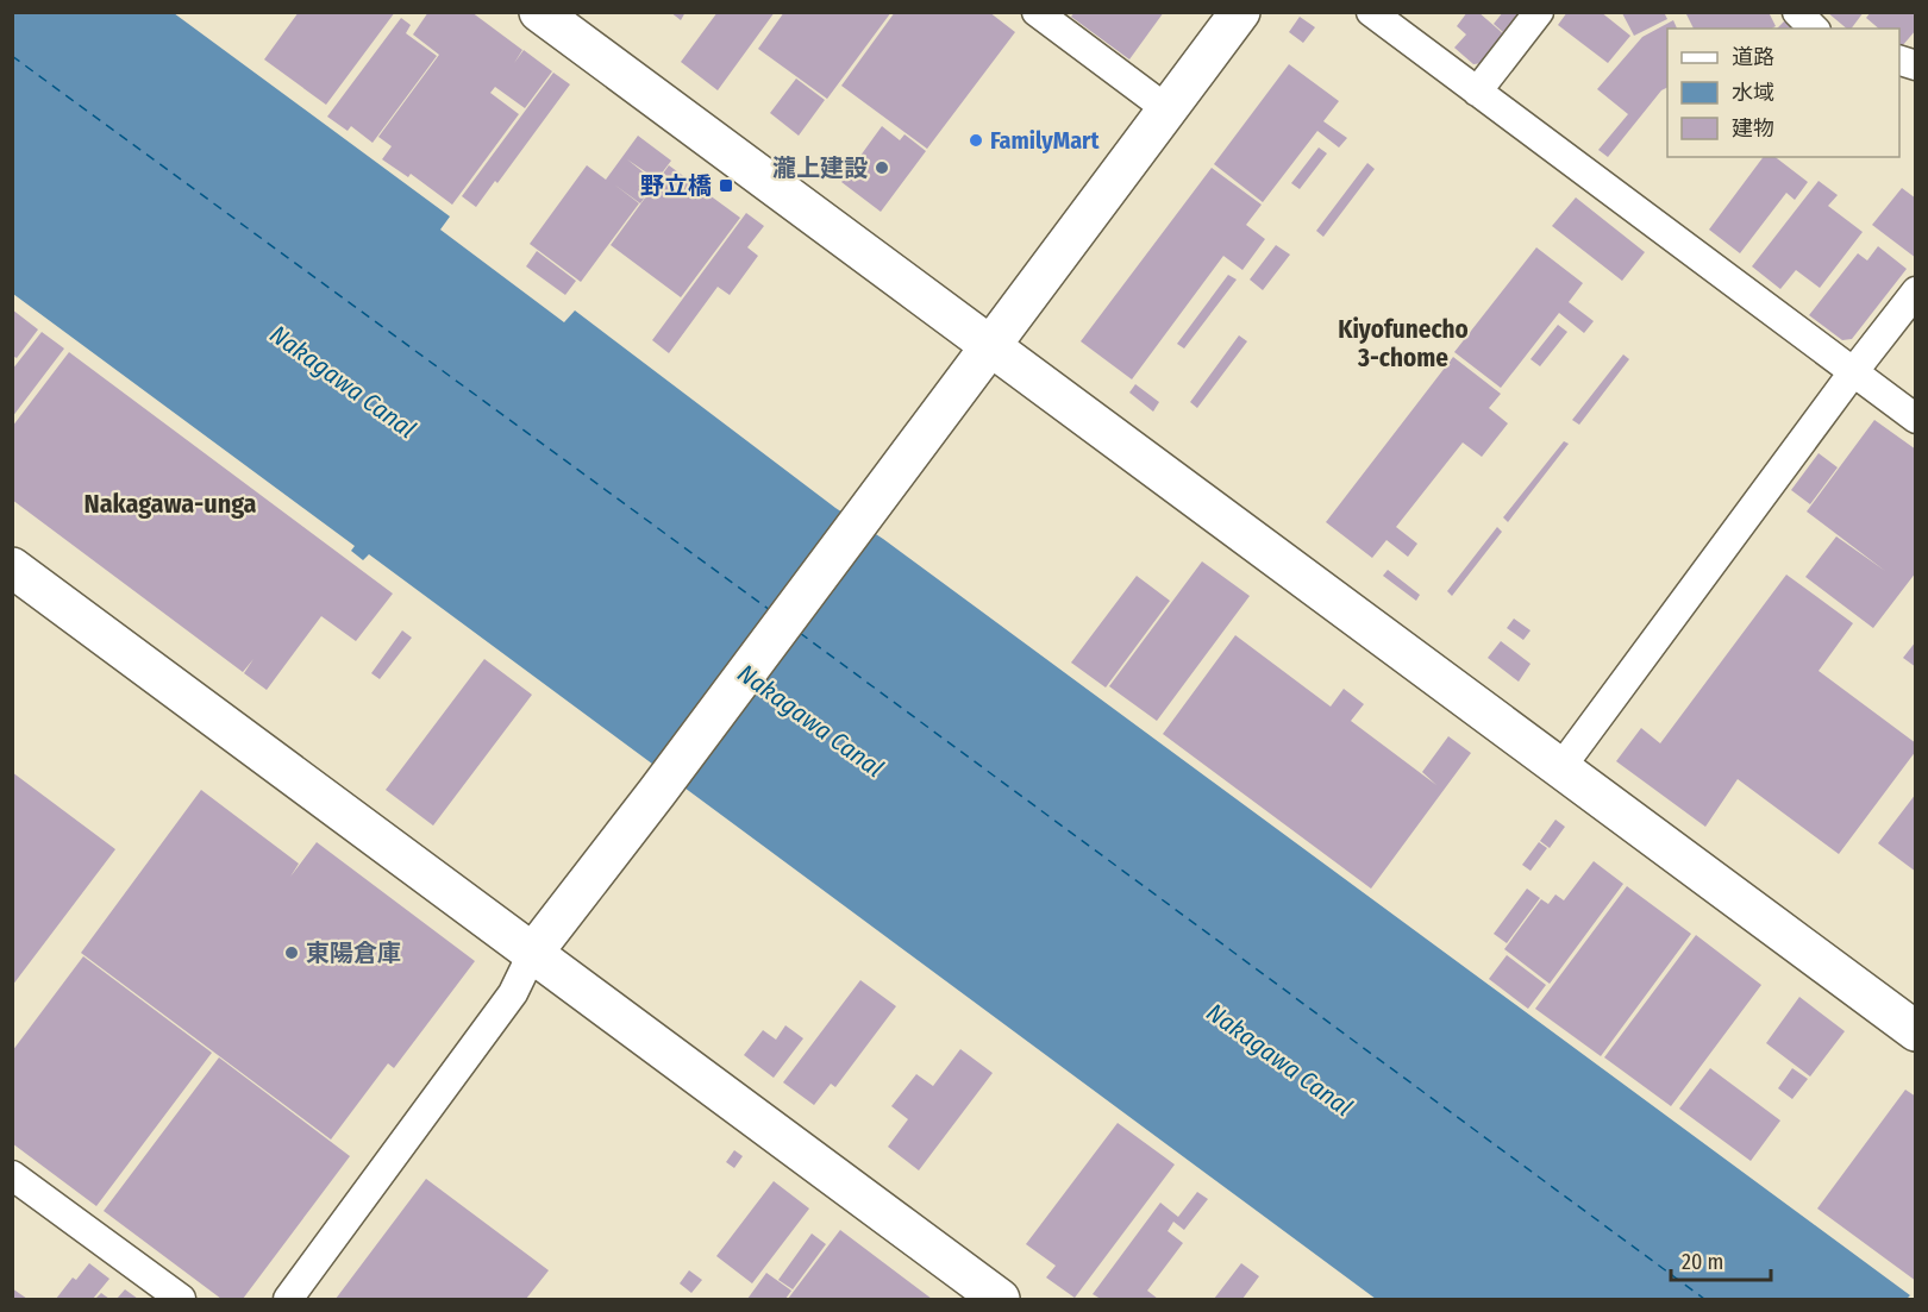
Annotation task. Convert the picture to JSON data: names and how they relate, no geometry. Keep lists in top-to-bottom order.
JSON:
{
  "districts": ["Kiyofunecho 3-chome", "Nakagawa-unga"],
  "water": ["Nakagawa Canal"],
  "places": {
    "other": ["FamilyMart", "瀧上建設", "東陽倉庫"],
    "transit": ["野立橋"]
  },
  "legend": ["道路", "水域", "建物"],
  "scale_bar": "20 m"
}
